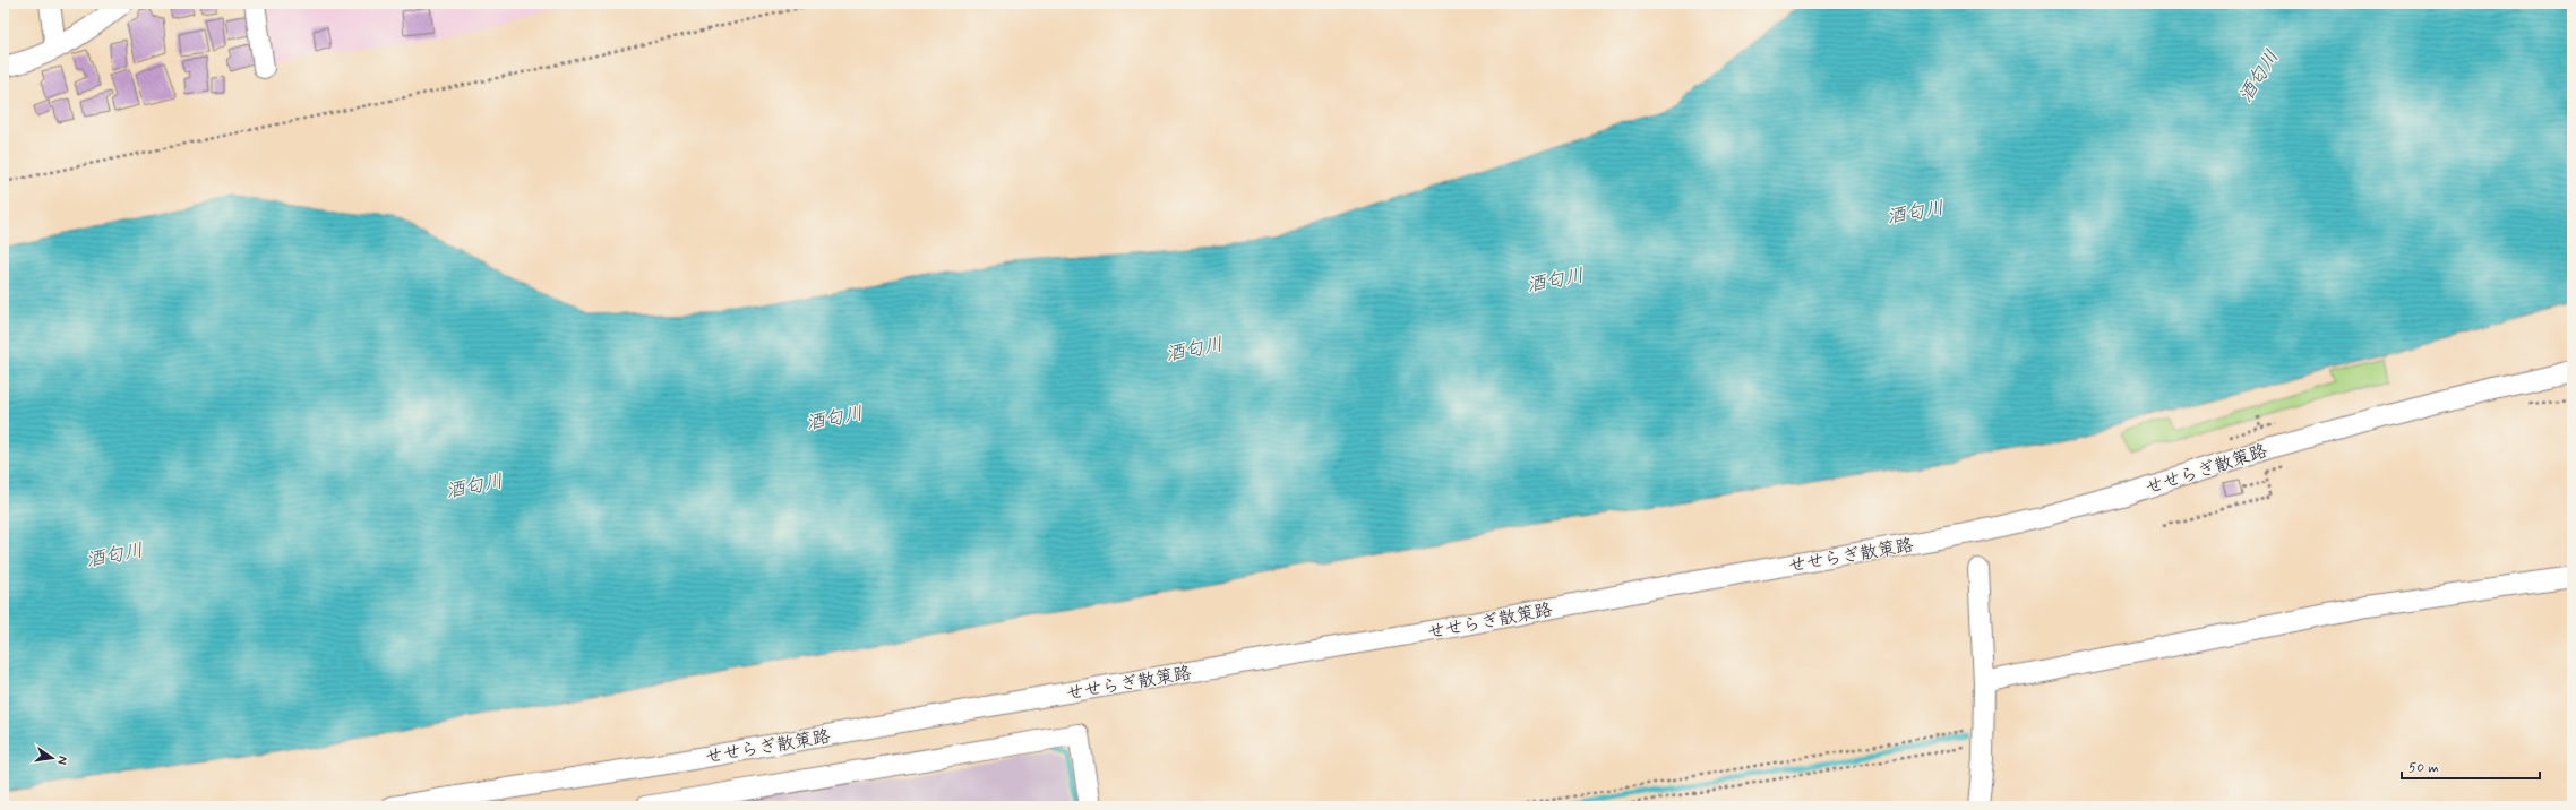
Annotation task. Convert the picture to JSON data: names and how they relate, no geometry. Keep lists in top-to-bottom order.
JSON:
{
  "streets": {
    "street": ["せせらぎ散策路"]
  },
  "water": ["酒匂川"],
  "scale_bar": "50 m",
  "north": "right"
}
